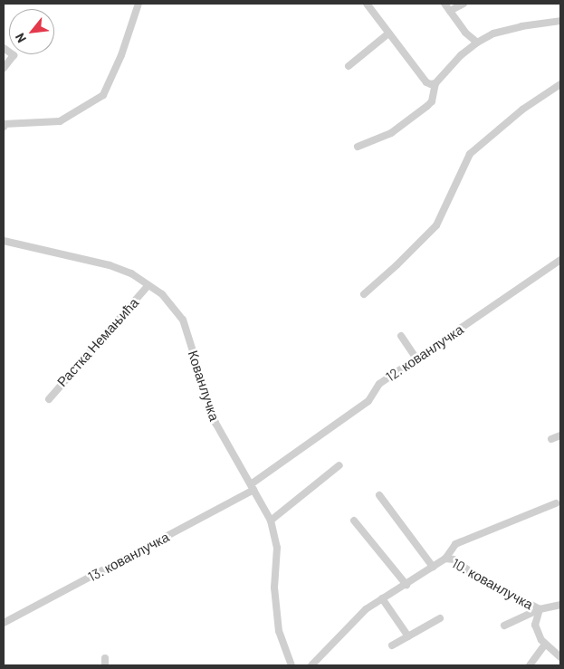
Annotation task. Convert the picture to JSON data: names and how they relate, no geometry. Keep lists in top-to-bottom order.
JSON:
{
  "streets": {
    "street": [
      "Растка Немањића",
      "12. кованлучка",
      "Кованлучка",
      "13. кованлучка",
      "10. кованлучка"
    ]
  },
  "crossings": [
    ["Растка Немањића", "Кованлучка"],
    ["12. кованлучка", "Кованлучка"],
    ["12. кованлучка", "13. кованлучка"],
    ["Кованлучка", "13. кованлучка"]
  ],
  "north": "bottom left"
}
